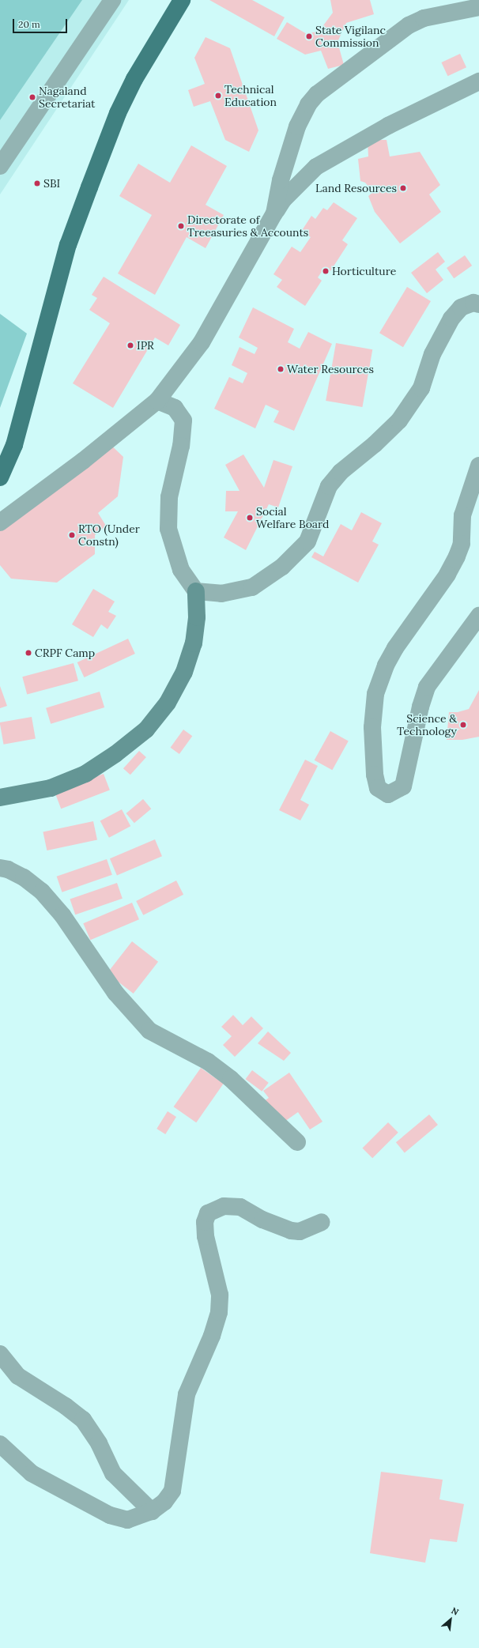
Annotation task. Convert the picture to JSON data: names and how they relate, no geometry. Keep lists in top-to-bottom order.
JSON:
{
  "places": [
    "State Vigilanc Commission",
    "Technical Education",
    "Nagaland Secretariat",
    "SBI",
    "Land Resources",
    "Directorate of Treeasuries & Accounts",
    "Horticulture",
    "IPR",
    "Water Resources",
    "Social Welfare Board",
    "RTO (Under Constn)",
    "CRPF Camp",
    "Science & Technology"
  ],
  "scale_bar": "20 m",
  "north": "top right"
}
